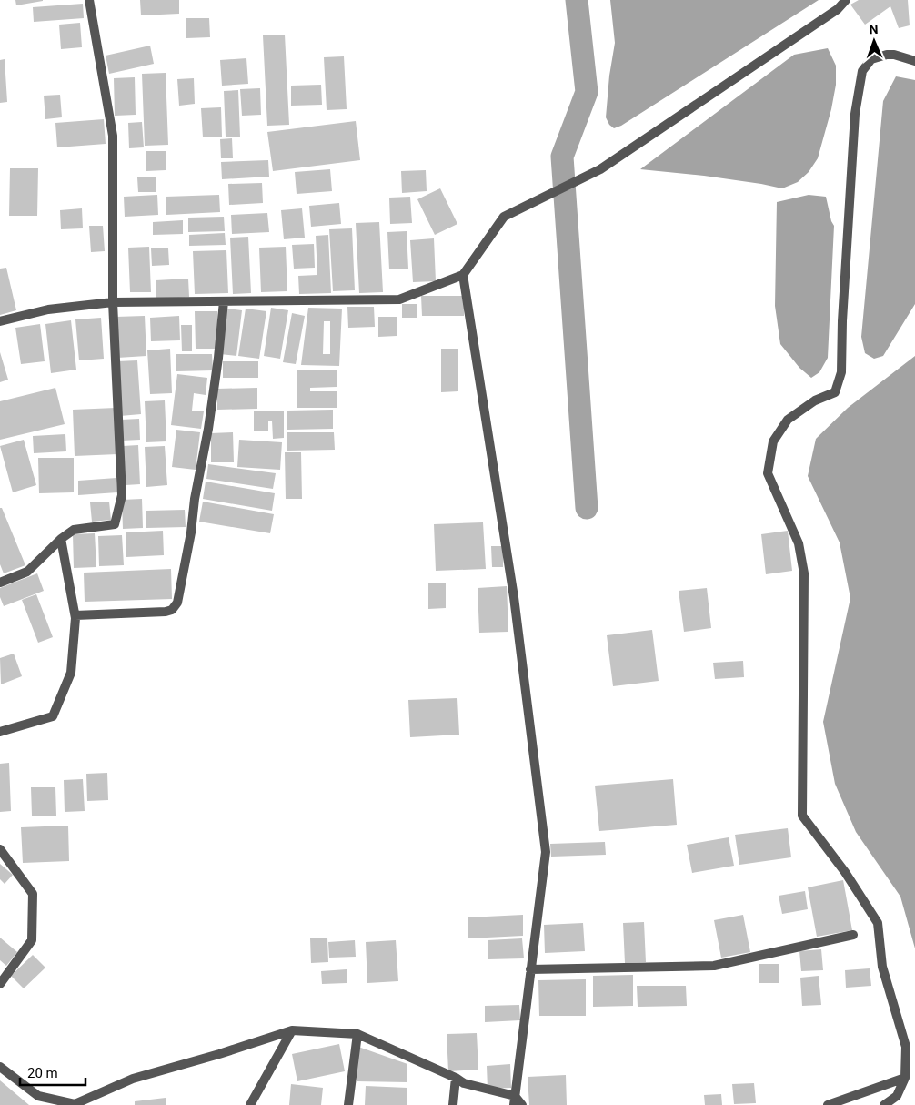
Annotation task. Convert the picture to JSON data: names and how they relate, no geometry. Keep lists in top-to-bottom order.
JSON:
{
  "scale_bar": "20 m",
  "north": "top"
}
